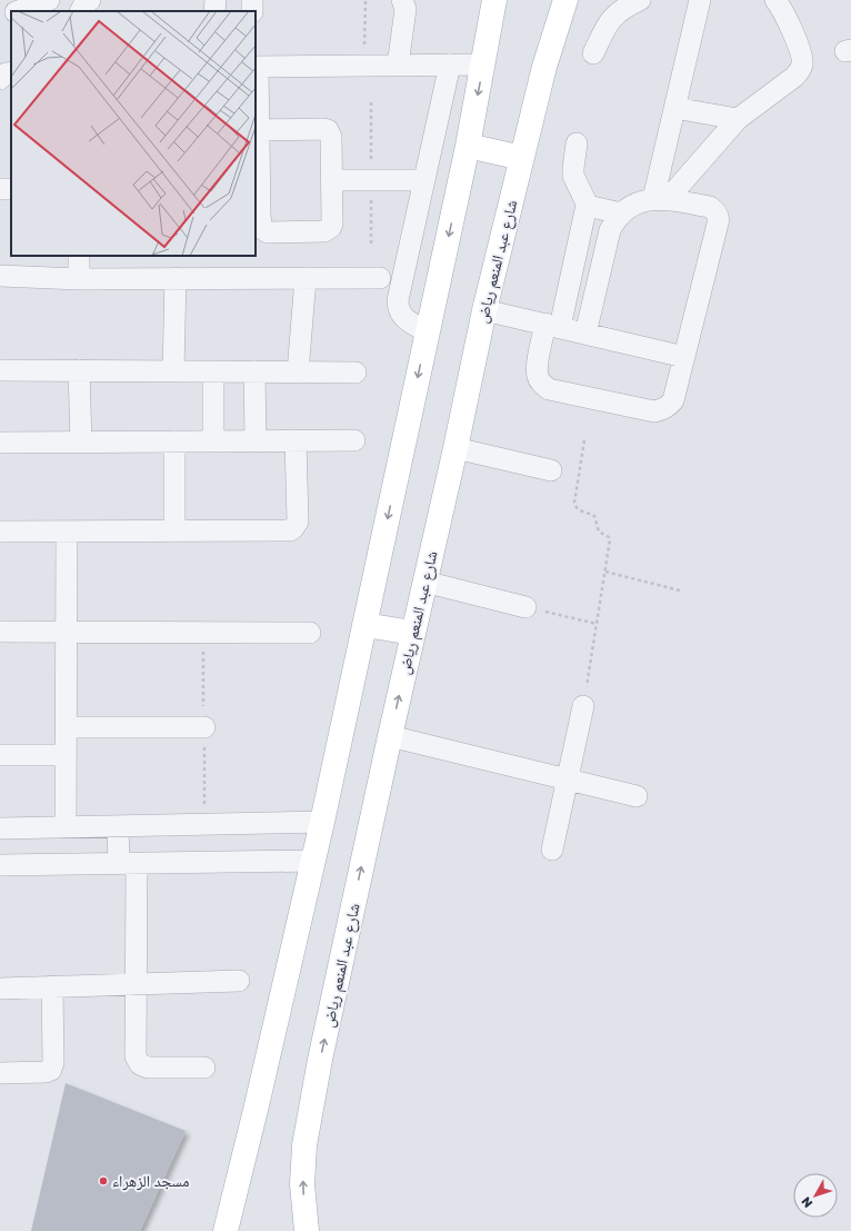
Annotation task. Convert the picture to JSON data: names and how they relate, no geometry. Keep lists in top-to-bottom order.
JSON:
{
  "streets": {
    "main road": ["شارع عبد المنعم رياض"]
  },
  "places": ["مسجد الزهراء"],
  "north": "bottom left"
}
